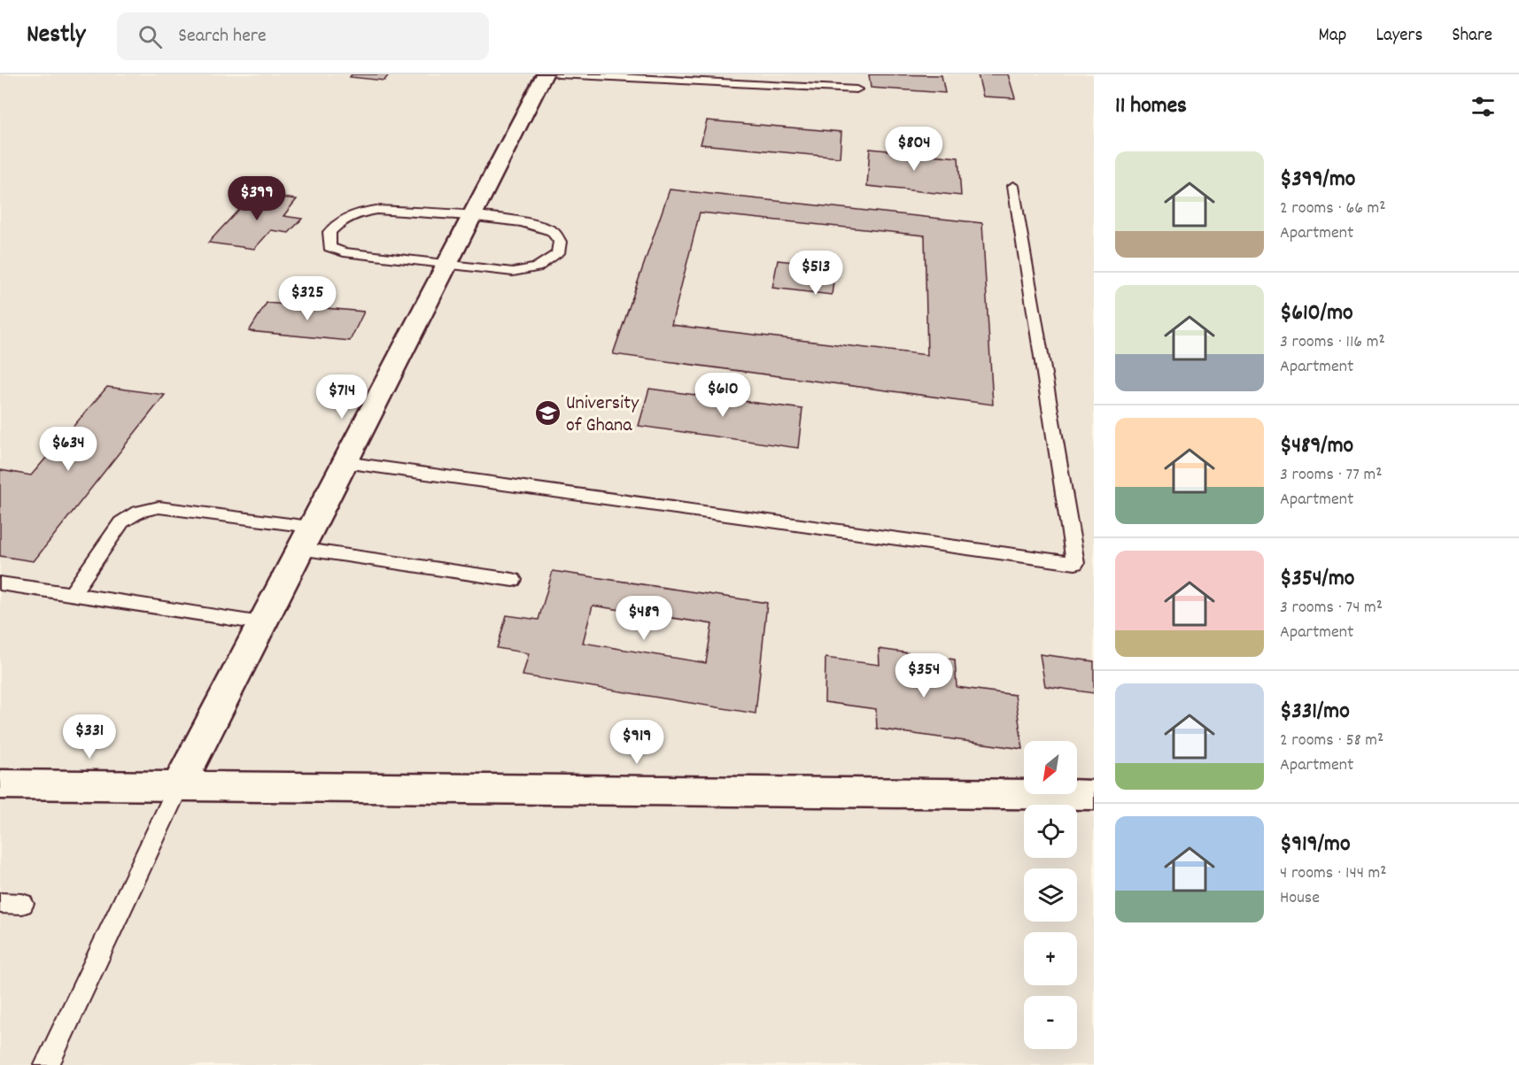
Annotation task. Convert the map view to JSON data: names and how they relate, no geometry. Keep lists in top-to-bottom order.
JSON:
{
  "places": {
    "school or university": ["University of Ghana"]
  },
  "north": "bottom left",
  "page": {
    "header": "Nestly",
    "search": "Search here",
    "nav": ["Map", "Layers", "Share"],
    "heading": "11 homes",
    "price": [
      "$804",
      "$399",
      "$513",
      "$325",
      "$610",
      "$714",
      "$634",
      "$489",
      "$354",
      "$331",
      "$919"
    ],
    "list": [
      {
        "name": "$399/mo",
        "note": "2 rooms · 66 m² · Apartment"
      },
      {
        "name": "$610/mo",
        "note": "3 rooms · 116 m² · Apartment"
      },
      {
        "name": "$489/mo",
        "note": "3 rooms · 77 m² · Apartment"
      },
      {
        "name": "$354/mo",
        "note": "3 rooms · 74 m² · Apartment"
      },
      {
        "name": "$331/mo",
        "note": "2 rooms · 58 m² · Apartment"
      },
      {
        "name": "$919/mo",
        "note": "4 rooms · 144 m² · House"
      }
    ],
    "map_buttons": ["+", "−"]
  }
}
